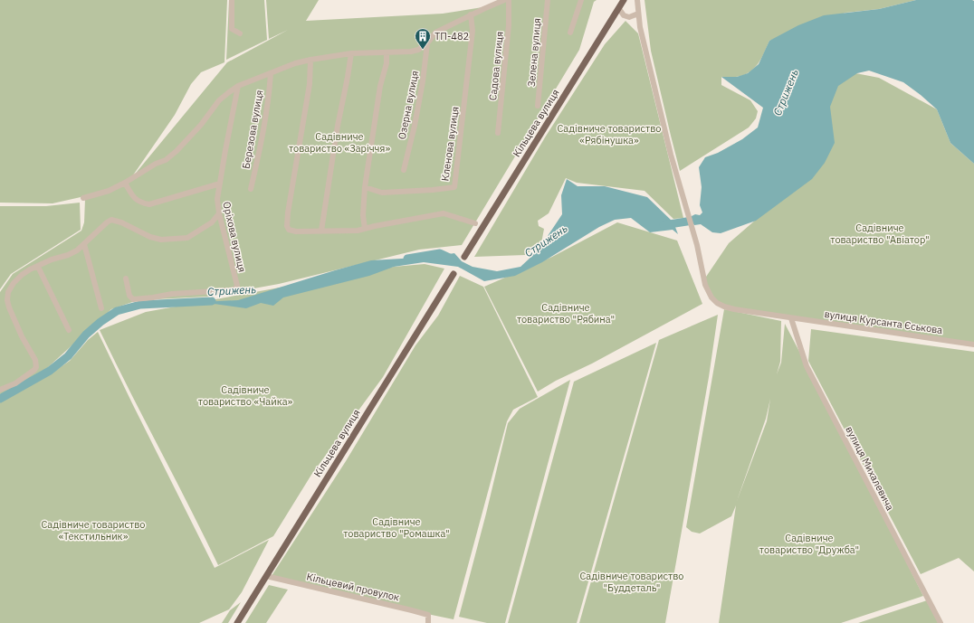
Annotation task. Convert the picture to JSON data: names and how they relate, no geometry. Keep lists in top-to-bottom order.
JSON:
{
  "streets": {
    "main road": ["Кільцева вулиця"],
    "street": [
      "Зелена вулиця",
      "Садова вулиця",
      "Озерна вулиця",
      "Березова вулиця",
      "Кленова вулиця",
      "Оріхова вулиця",
      "вулиця Курсанта Єськова",
      "вулиця Михалевича",
      "Кільцевий провулок"
    ]
  },
  "crossings": [
    ["Кільцева вулиця", "Кільцевий провулок"],
    ["вулиця Курсанта Єськова", "вулиця Михалевича"]
  ],
  "water": ["Стрижень"],
  "parks": [
    "Садівниче товариство «Рябінушка»",
    "Садівниче товариство «Заріччя»",
    "Садівниче товариство \"Авіатор\"",
    "Садівниче товариство \"Рябина\"",
    "Садівниче товариство «Чайка»",
    "Садівниче товариство \"Ромашка\"",
    "Садівниче товариство «Текстильник»",
    "Садівниче товариство \"Дружба\"",
    "Садівниче товариство \"Буддеталь\""
  ],
  "places": {
    "building": ["ТП-482"]
  }
}
